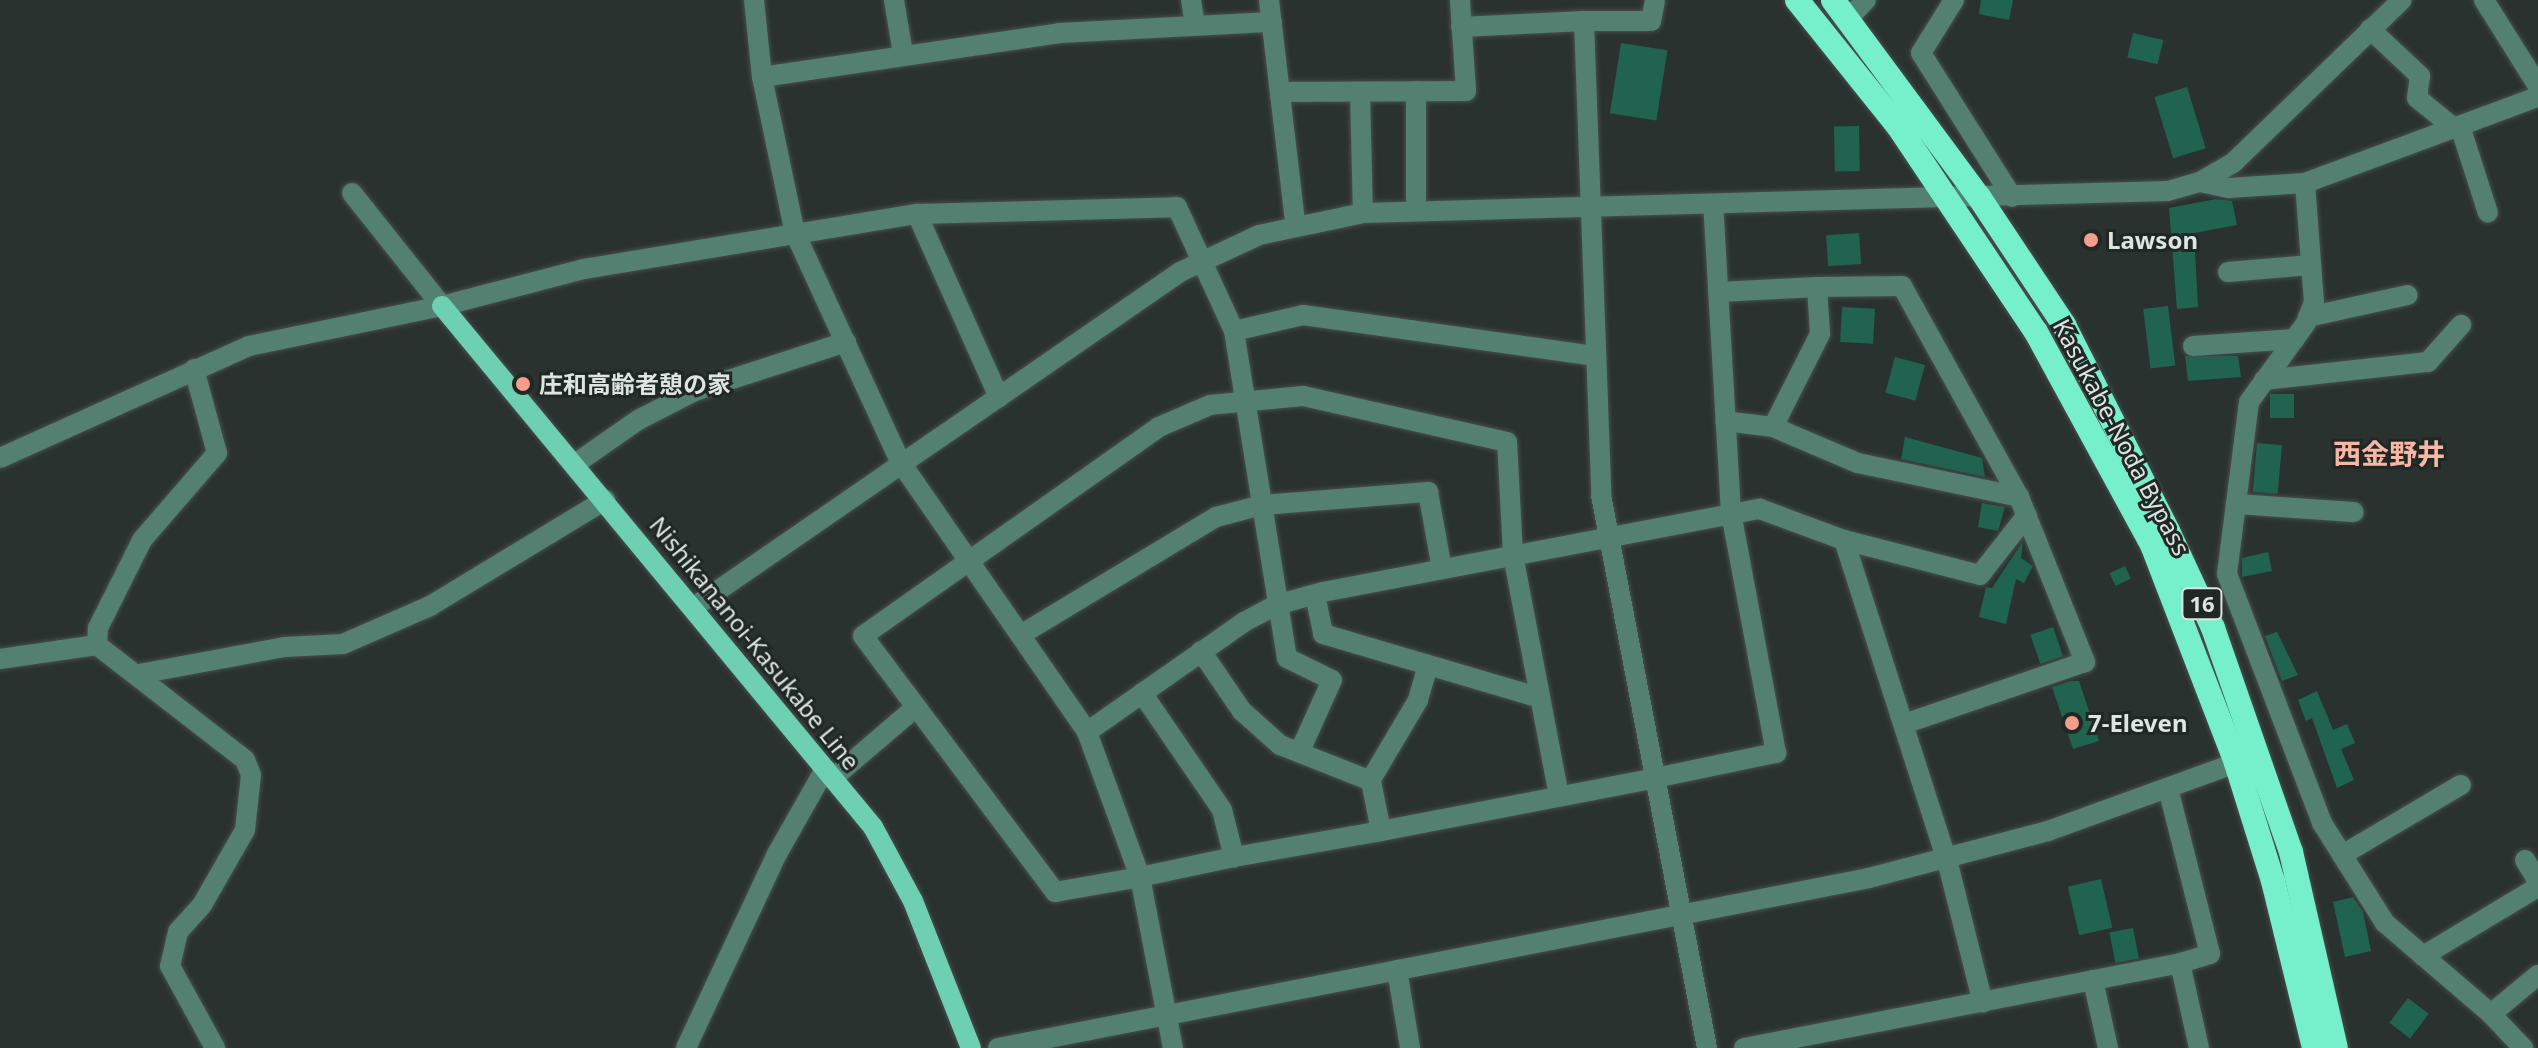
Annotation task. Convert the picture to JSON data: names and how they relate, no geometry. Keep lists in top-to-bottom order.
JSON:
{
  "streets": {
    "highway": ["Kasukabe-Noda Bypass", "16"],
    "main road": ["Nishikananoi-Kasukabe Line"]
  },
  "districts": ["西金野井"],
  "places": ["Lawson", "庄和高齢者憩の家", "7-Eleven"]
}
